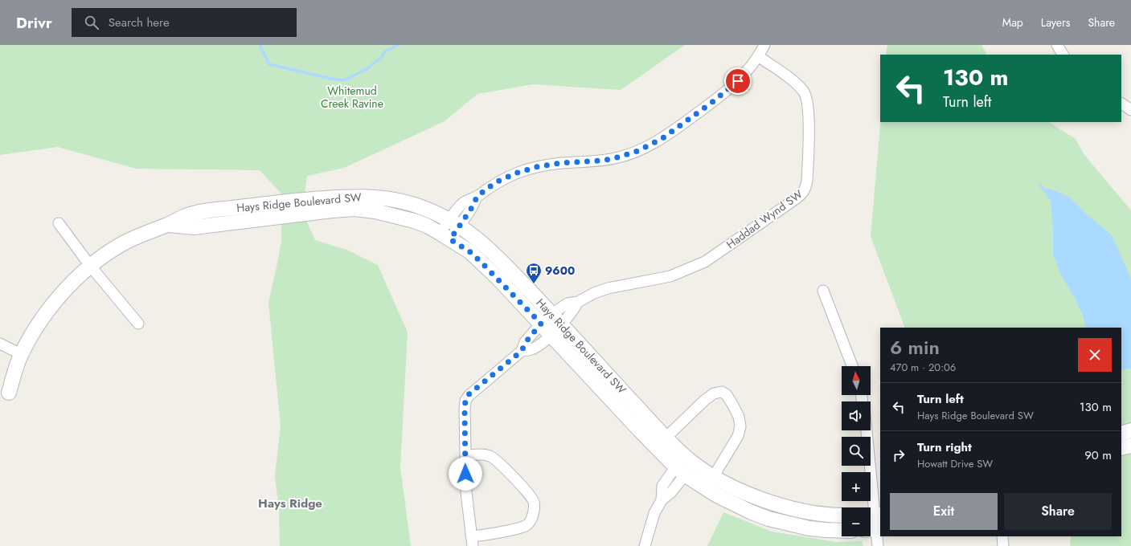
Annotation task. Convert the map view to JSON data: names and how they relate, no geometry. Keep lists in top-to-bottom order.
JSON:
{
  "streets": {
    "street": ["Hays Ridge Boulevard SW", "Haddad Wynd SW"]
  },
  "crossings": [
    ["Hays Ridge Boulevard SW", "Haddad Wynd SW"]
  ],
  "districts": ["Hays Ridge"],
  "parks": ["Whitemud Creek Ravine"],
  "places": {
    "bus stop": ["9600"]
  },
  "north": "top",
  "page": {
    "header": "Drivr",
    "search": "Search here",
    "nav": ["Map", "Layers", "Share"],
    "turn": ["130 m", "Turn left"],
    "heading": ["6 min", "470 m · 20:06"],
    "map_buttons": ["+", "−"],
    "list": [
      {
        "name": "Turn left",
        "note": "Hays Ridge Boulevard SW",
        "value": "130 m"
      },
      {
        "name": "Turn right",
        "note": "Howatt Drive SW",
        "value": "90 m"
      }
    ],
    "buttons": ["Exit", "Share"]
  }
}
